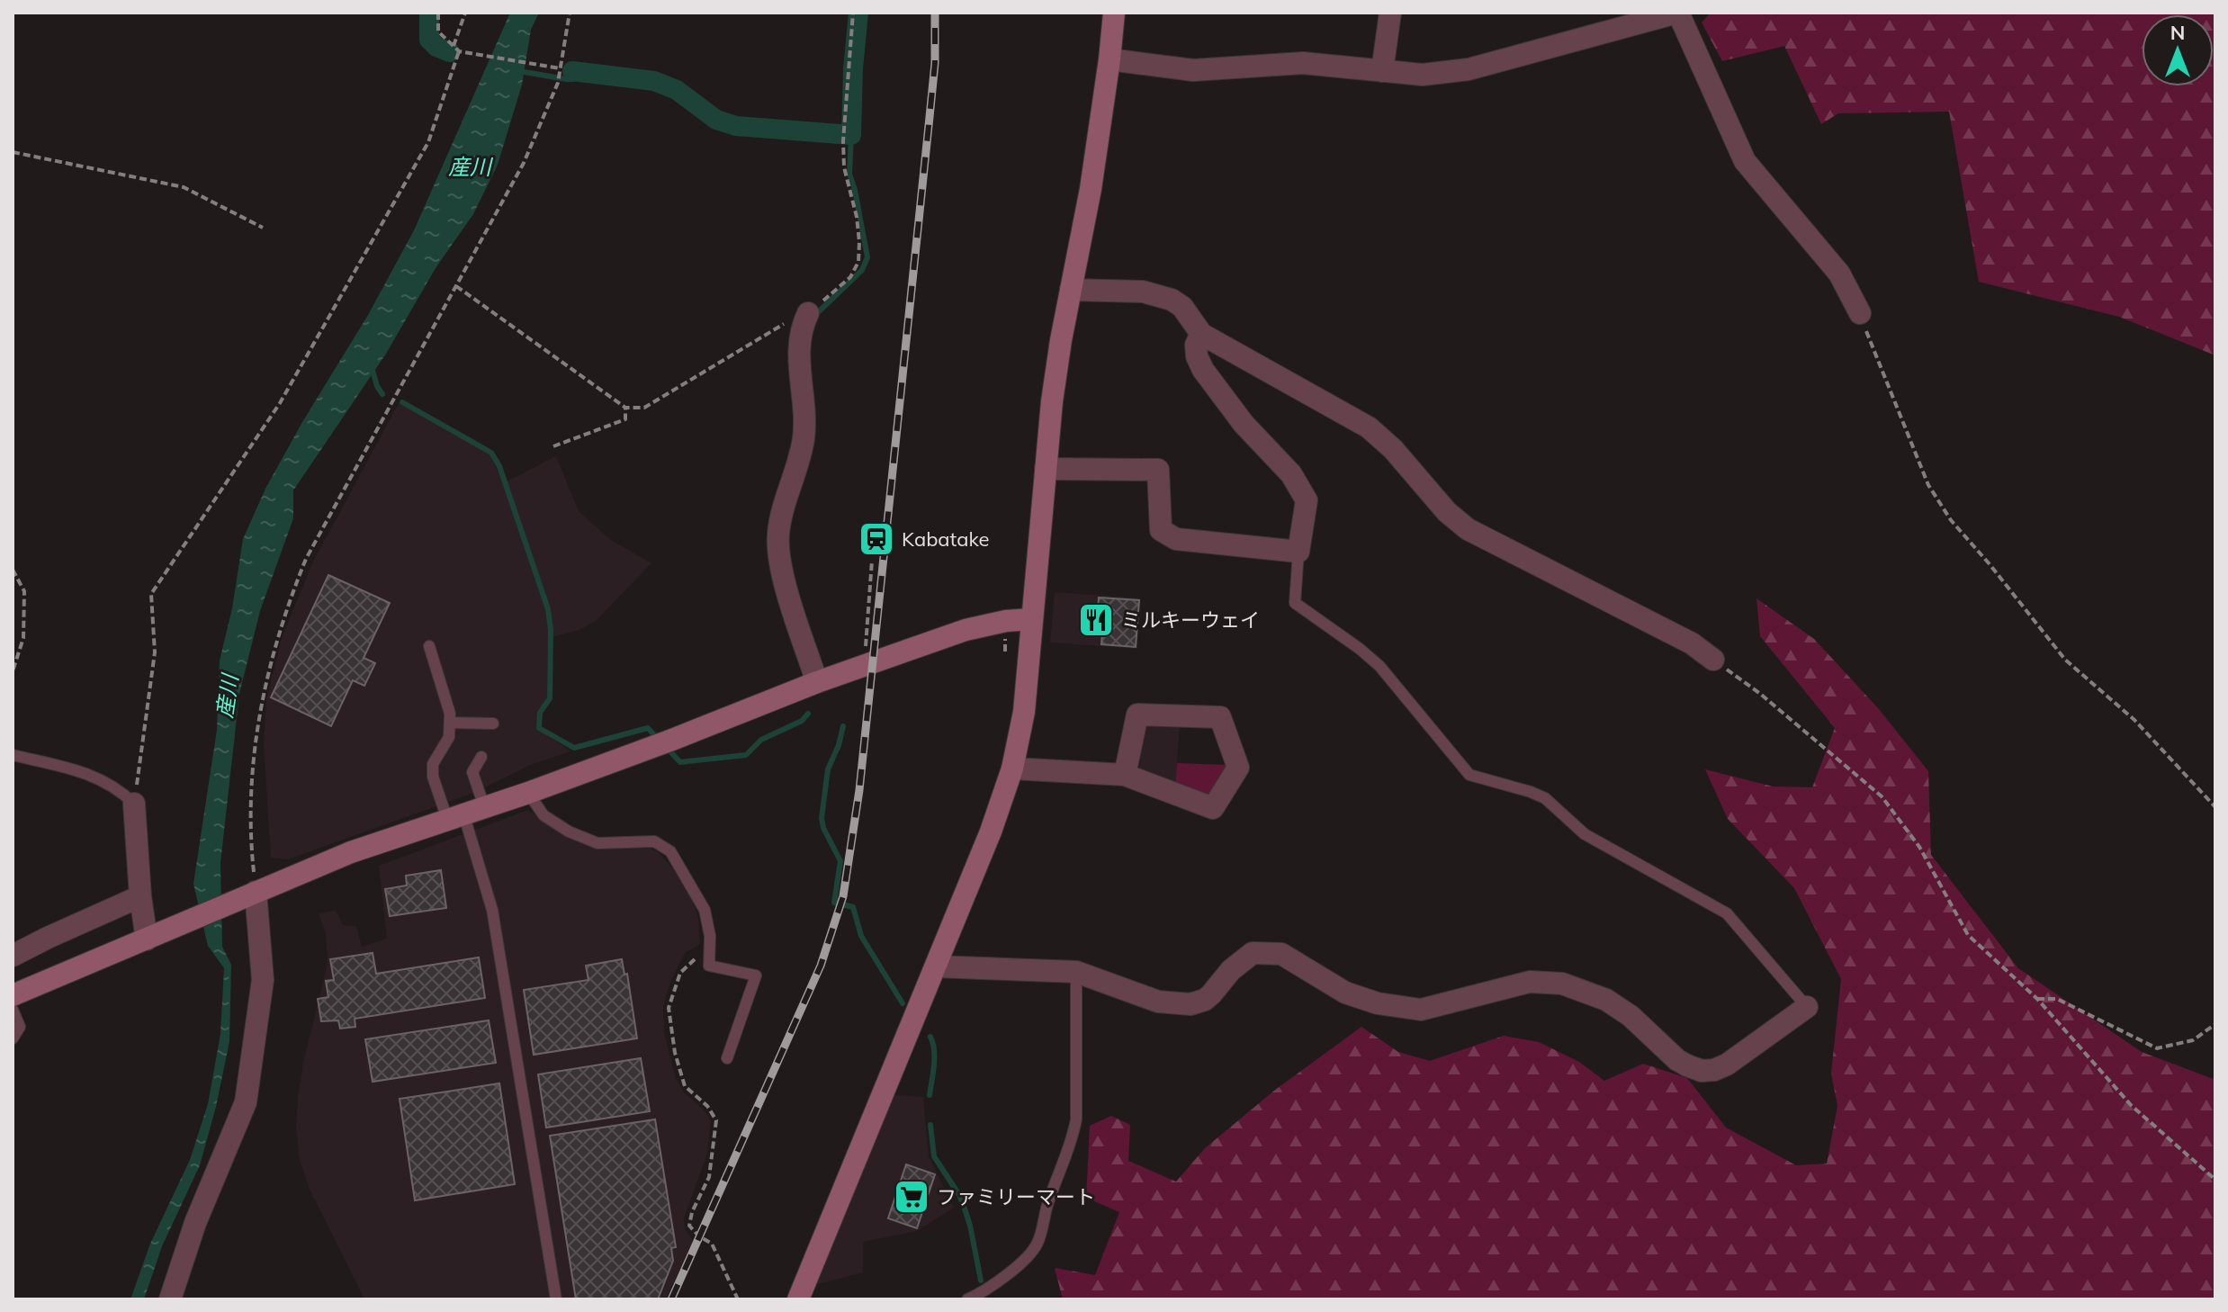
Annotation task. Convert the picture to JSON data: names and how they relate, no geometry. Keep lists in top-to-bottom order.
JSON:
{
  "water": ["産川"],
  "places": {
    "station": ["Kabatake"],
    "restaurant": ["ミルキーウェイ"],
    "supermarket": ["ファミリーマート"]
  },
  "north": "top"
}
